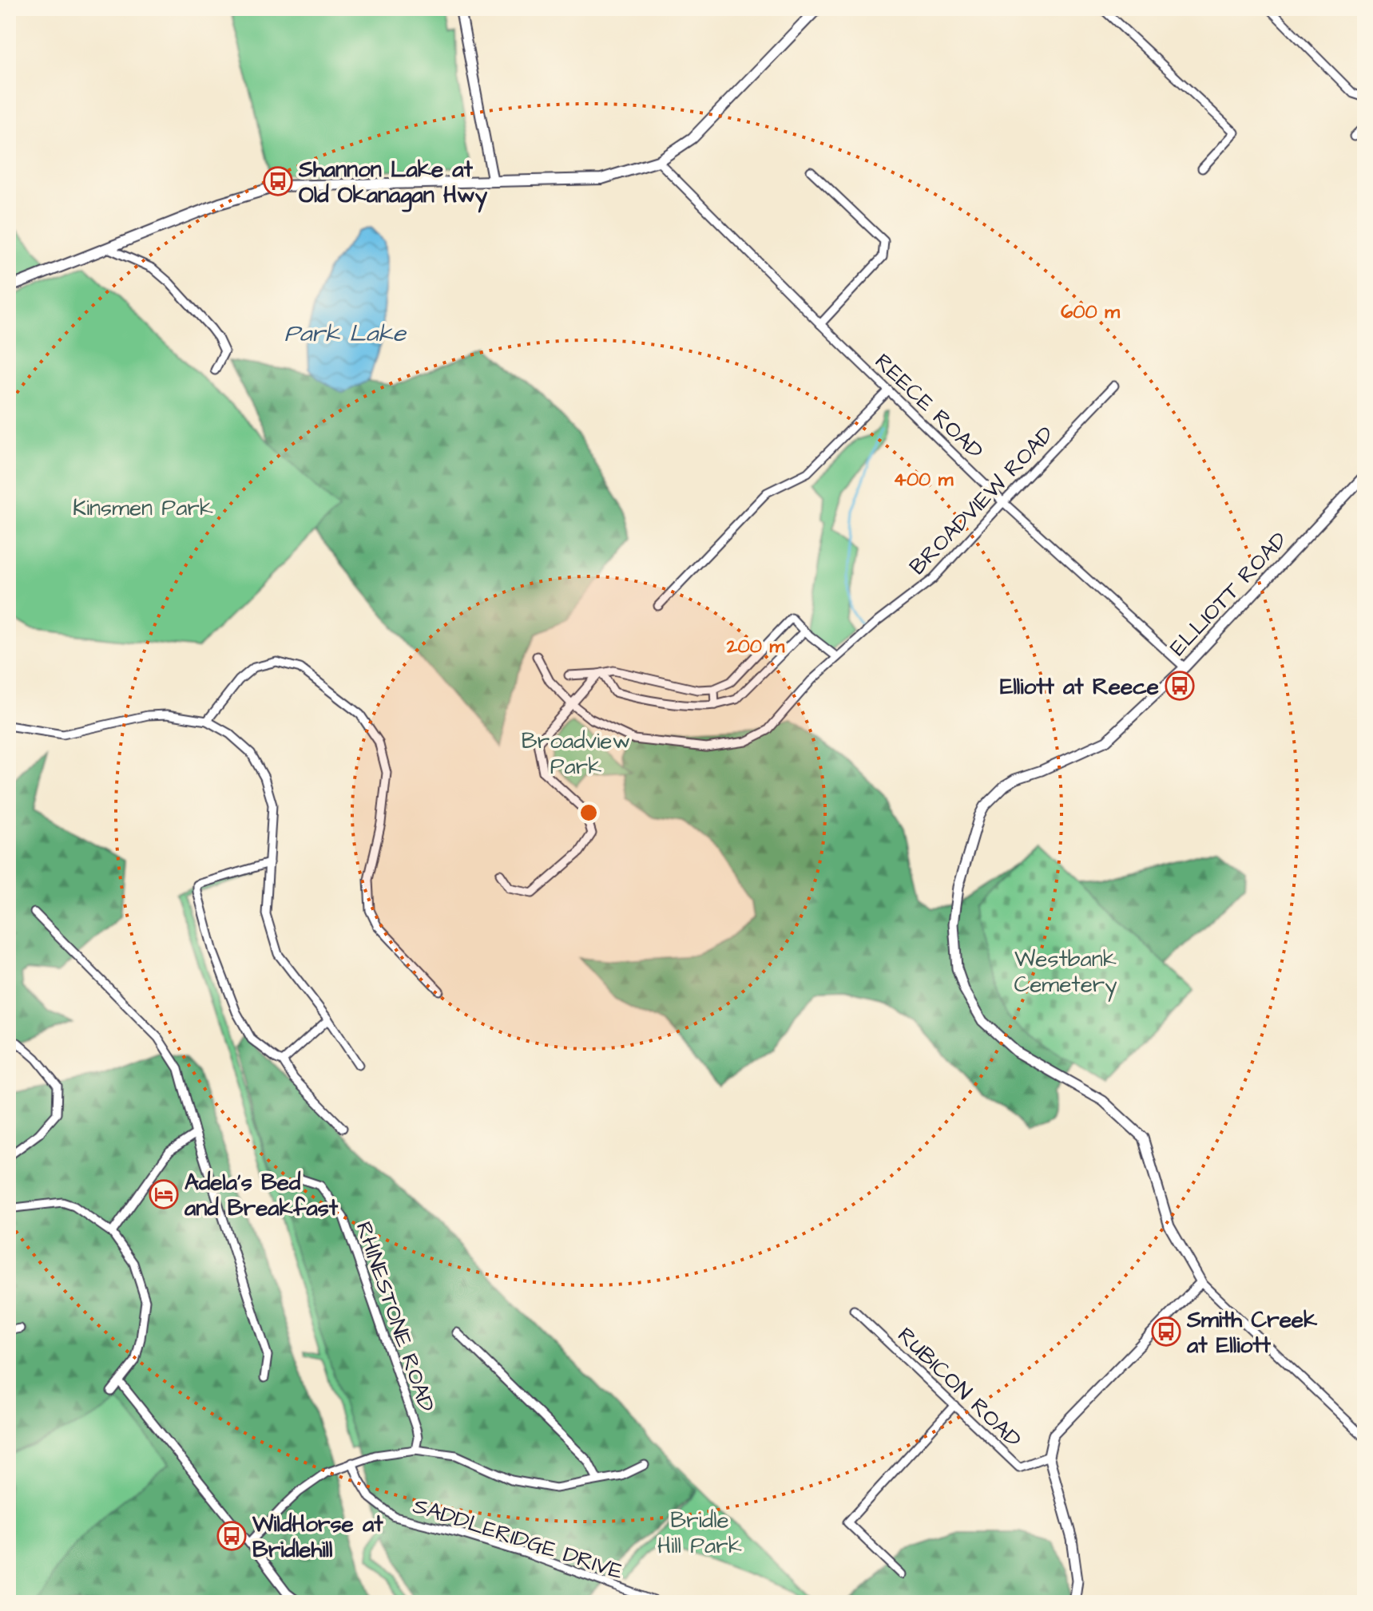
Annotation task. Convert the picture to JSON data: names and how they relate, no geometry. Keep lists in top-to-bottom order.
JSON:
{
  "streets": {
    "street": [
      "REECE ROAD",
      "BROADVIEW ROAD",
      "ELLIOTT ROAD",
      "RHINESTONE ROAD",
      "RUBICON ROAD",
      "SADDLERIDGE DRIVE"
    ]
  },
  "crossings": [
    ["REECE ROAD", "BROADVIEW ROAD"],
    ["REECE ROAD", "ELLIOTT ROAD"]
  ],
  "water": ["Park Lake"],
  "parks": [
    "Kinsmen Park",
    "Broadview Park",
    "Westbank Cemetery",
    "Bridle Hill Park"
  ],
  "places": {
    "bus stop": [
      "Shannon Lake at Old Okanagan Hwy",
      "Elliott at Reece",
      "Smith Creek at Elliott",
      "WildHorse at Bridlehill"
    ],
    "hotel": ["Adela's Bed and Breakfast"]
  },
  "rings": ["600 m", "400 m", "200 m"]
}
